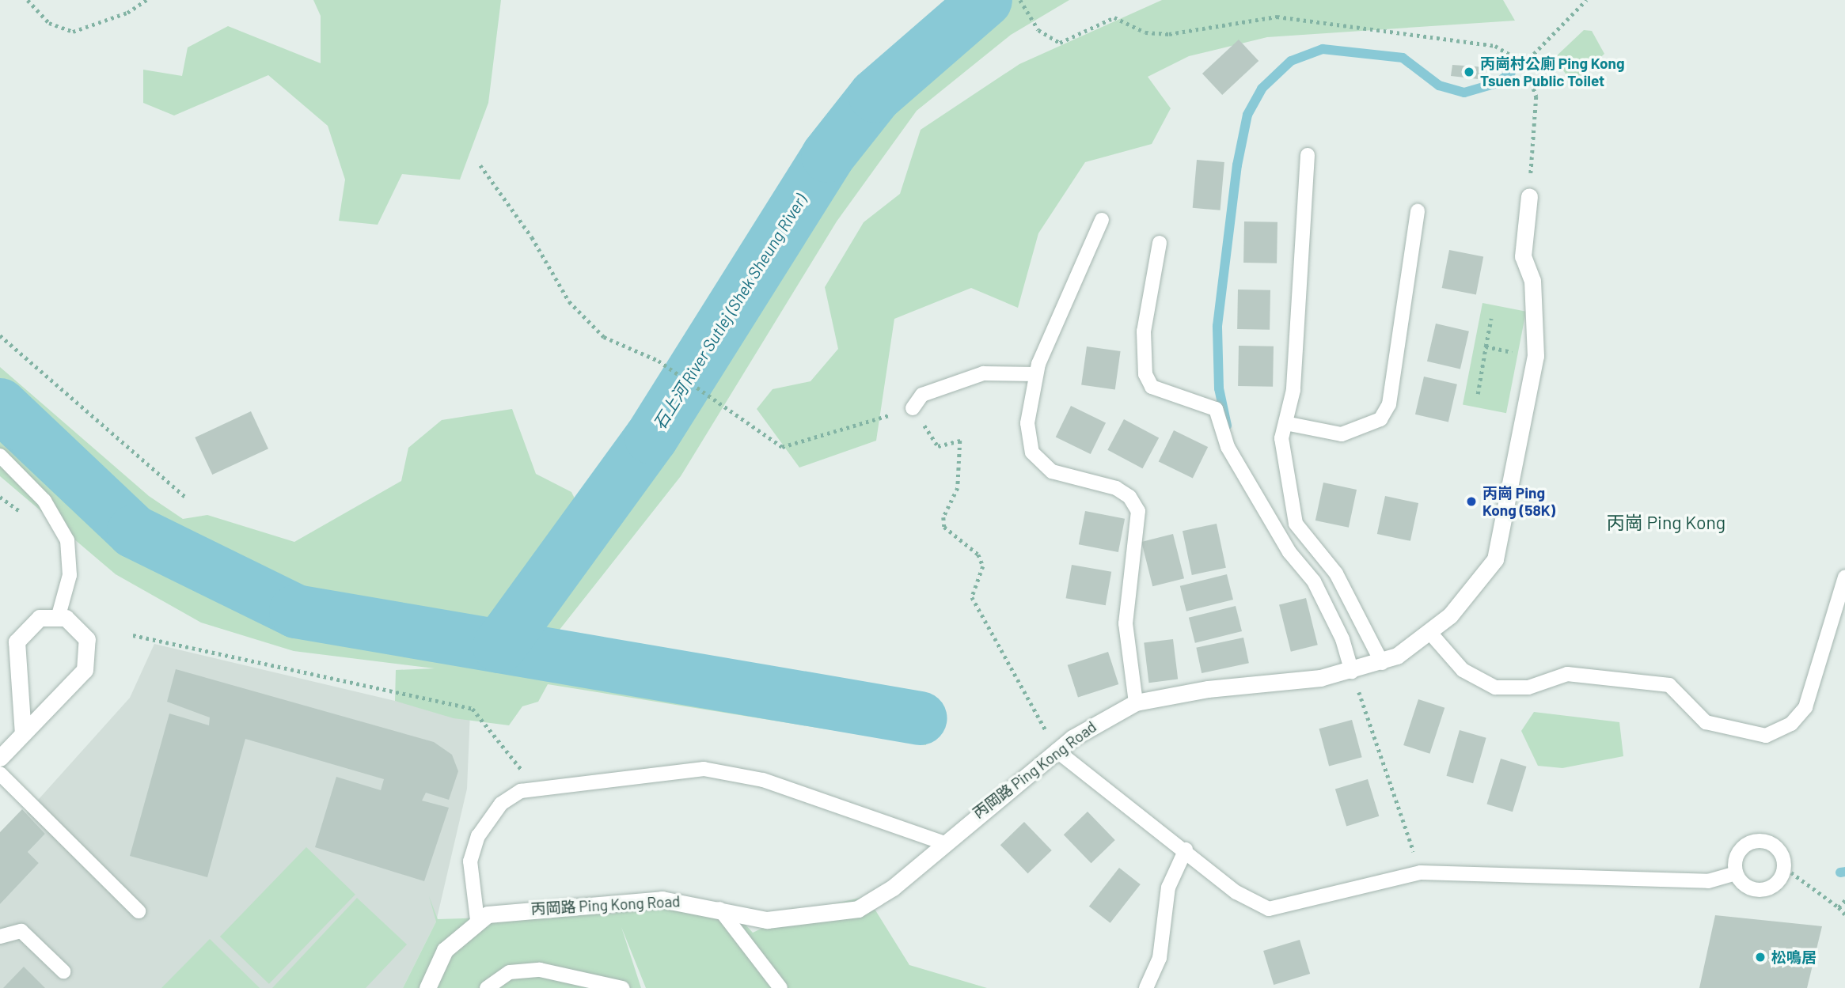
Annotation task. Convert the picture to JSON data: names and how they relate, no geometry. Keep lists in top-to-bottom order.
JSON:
{
  "streets": {
    "street": ["丙岡路 Ping Kong Road"]
  },
  "districts": ["丙崗 Ping Kong"],
  "water": ["石上河 River Sutlej (Shek Sheung River)"],
  "places": ["丙崗村公廁 Ping Kong Tsuen Public Toilet", "丙崗 Ping Kong (58K)", "松鳴居"]
}
